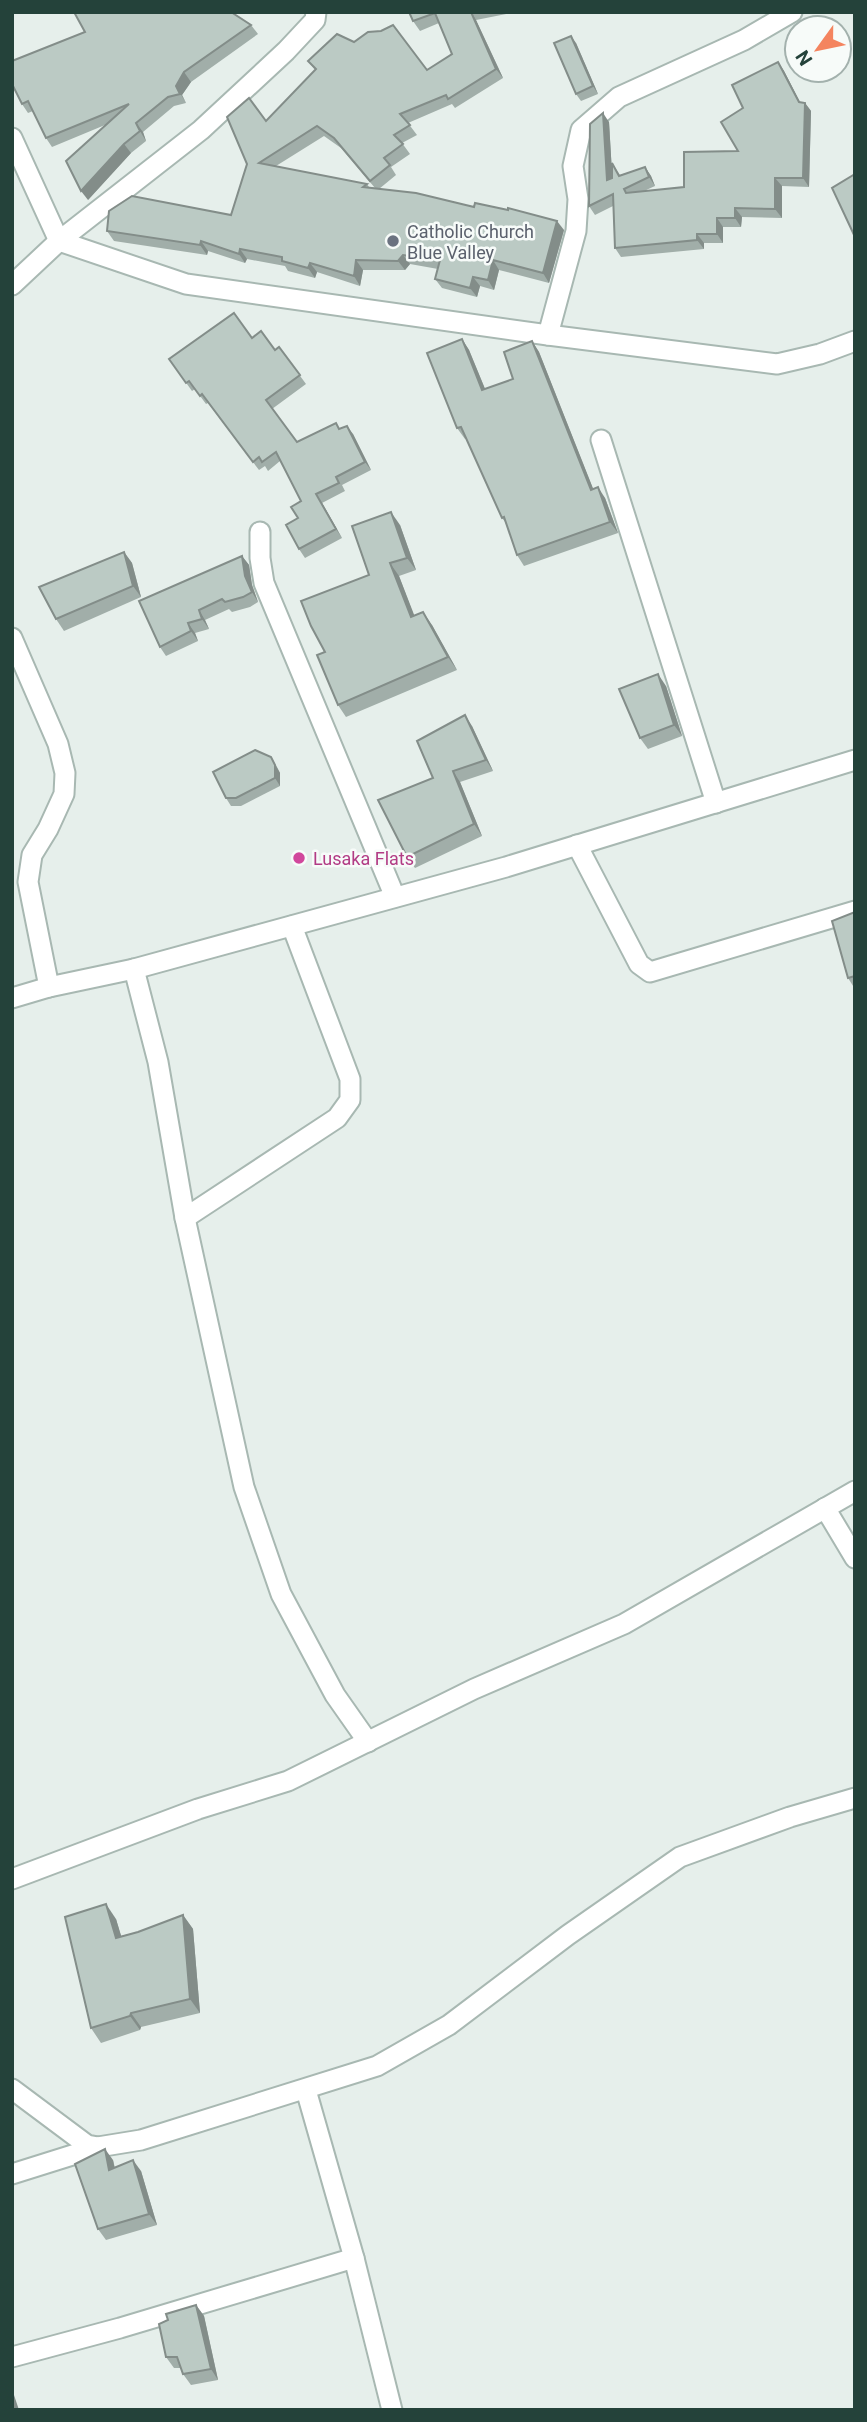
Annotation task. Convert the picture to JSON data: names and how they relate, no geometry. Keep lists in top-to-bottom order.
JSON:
{
  "places": ["Catholic Church Blue Valley", "Lusaka Flats"],
  "north": "bottom left"
}
